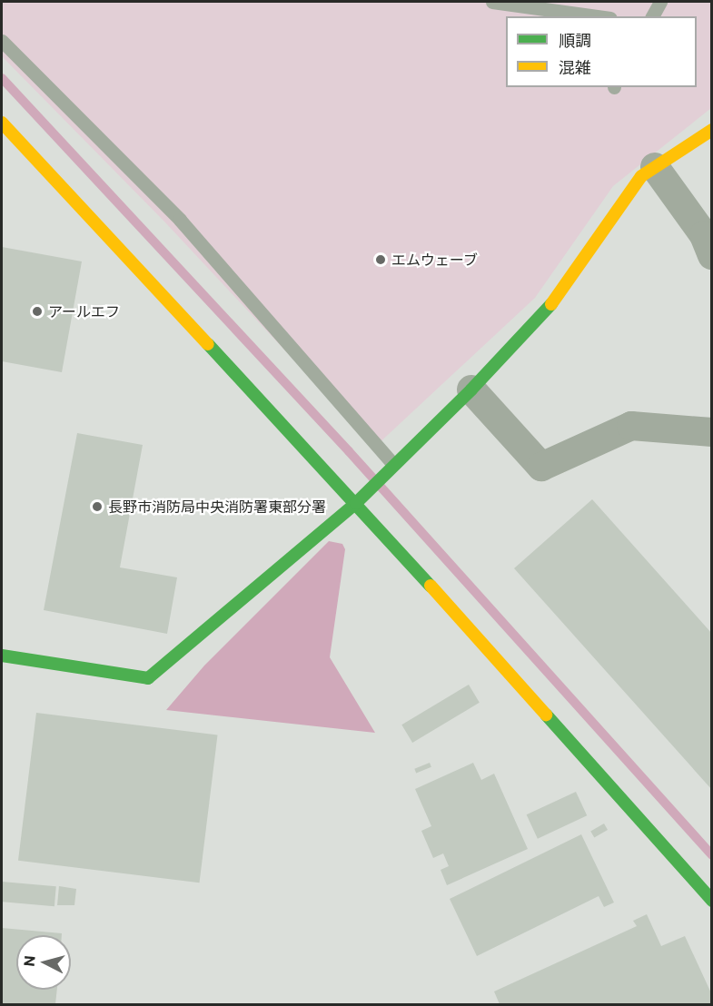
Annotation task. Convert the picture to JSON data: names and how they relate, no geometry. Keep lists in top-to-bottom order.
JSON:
{
  "places": ["エムウェーブ", "アールエフ", "長野市消防局中央消防署東部分署"],
  "legend": ["順調", "混雑"],
  "north": "left"
}
